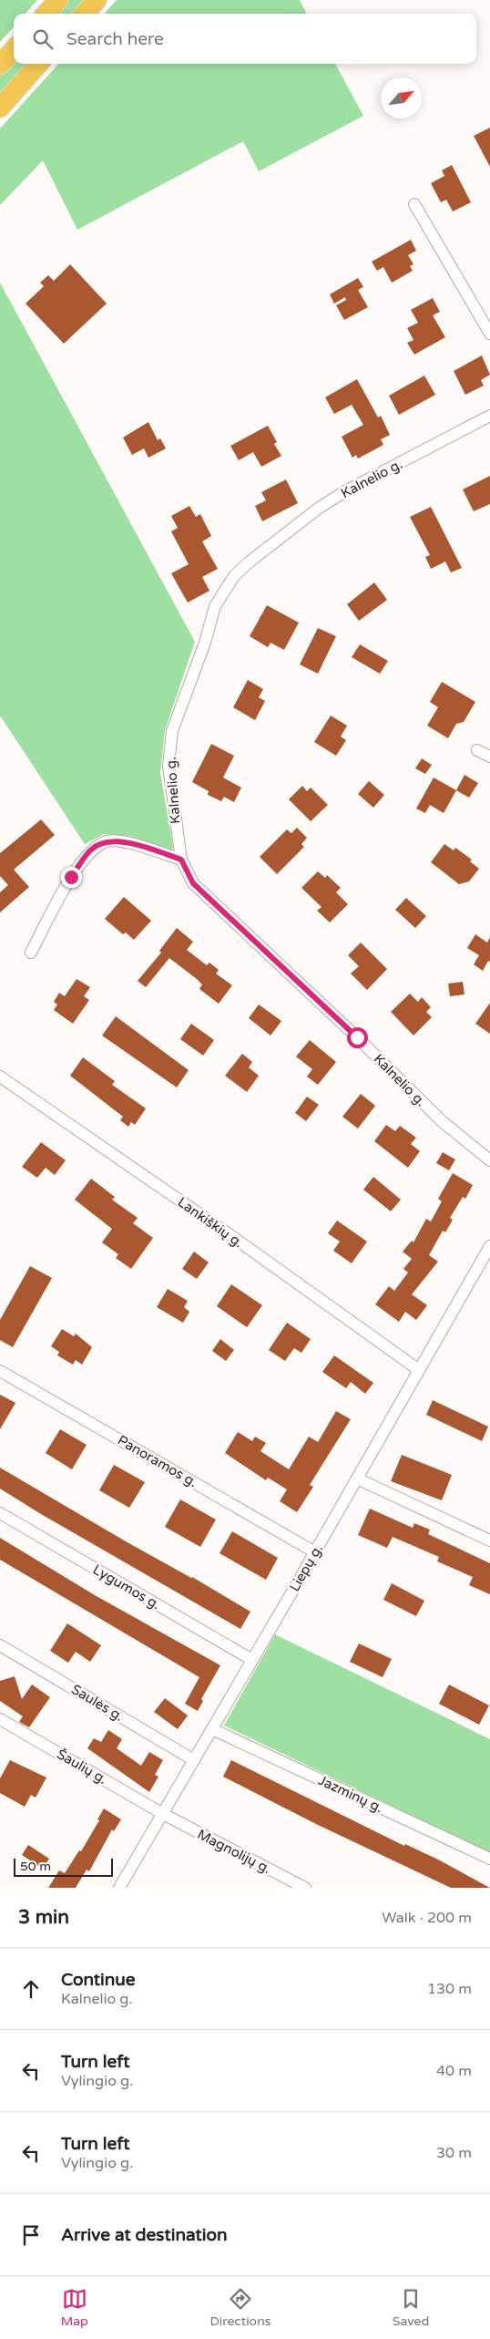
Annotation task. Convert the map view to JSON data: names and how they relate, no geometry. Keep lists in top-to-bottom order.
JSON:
{
  "streets": {
    "street": [
      "Kalnelio g.",
      "Lankiškių g.",
      "Panoramos g.",
      "Liepų g.",
      "Lygumos g.",
      "Saulės g.",
      "Šaulių g.",
      "Jazminų g.",
      "Magnolijų g."
    ]
  },
  "crossings": [
    ["Lankiškių g.", "Liepų g."],
    ["Panoramos g.", "Liepų g."],
    ["Liepų g.", "Lygumos g."],
    ["Liepų g.", "Saulės g."],
    ["Liepų g.", "Šaulių g."],
    ["Liepų g.", "Jazminų g."],
    ["Liepų g.", "Magnolijų g."],
    ["Šaulių g.", "Magnolijų g."]
  ],
  "scale_bar": "50 m",
  "north": "top right",
  "page": {
    "search": "Search here",
    "scale": "50 m",
    "heading": ["3 min", "Walk · 200 m"],
    "list": [
      ["Continue", "Kalnelio g.", "130 m"],
      ["Turn left", "Vylingio g.", "40 m"],
      ["Turn left", "Vylingio g.", "30 m"],
      "Arrive at destination"
    ],
    "nav": ["Map", "Directions", "Saved"]
  }
}
